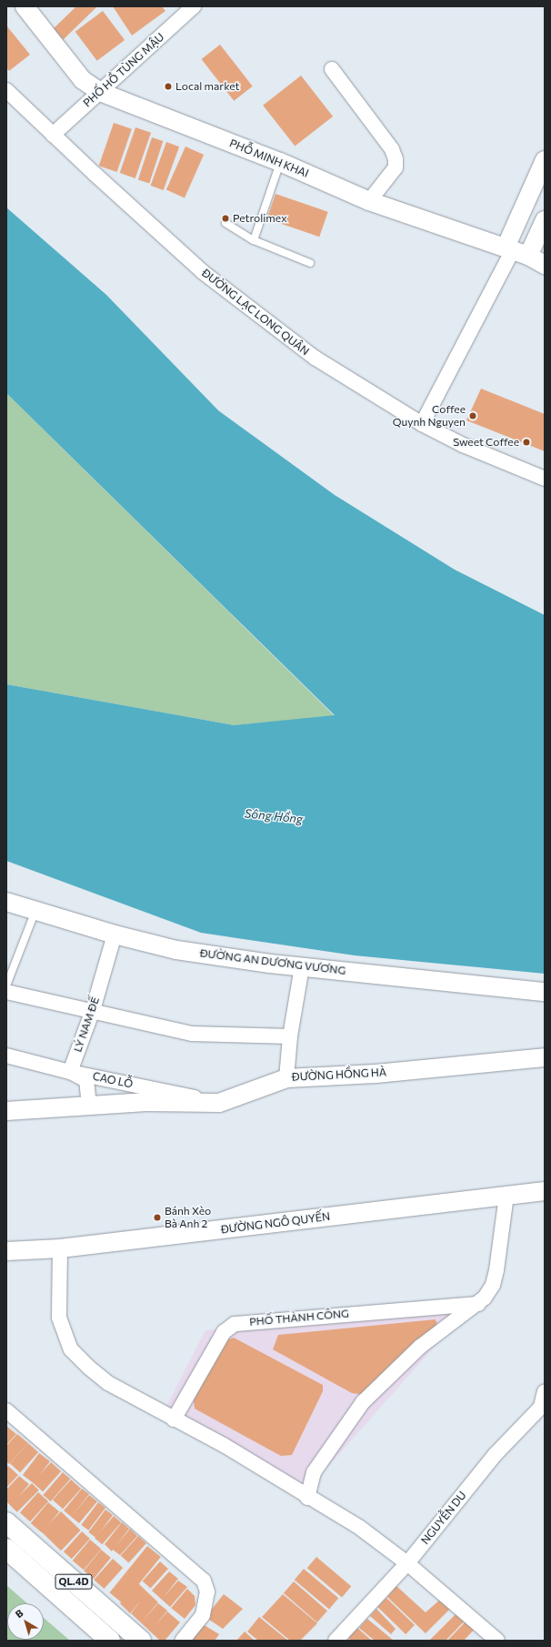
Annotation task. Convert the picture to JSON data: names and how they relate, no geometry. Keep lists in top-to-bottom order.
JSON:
{
  "streets": {
    "main road": ["QL.4D"],
    "street": [
      "PHỐ HỒ TÙNG MẬU",
      "PHỖ MINH KHAI",
      "ĐƯỜNG LẠC LONG QUÂN",
      "ĐƯỜNG AN DƯƠNG VƯƠNG",
      "LÝ NAM ĐẾ",
      "ĐƯỜNG HỒNG HÀ",
      "CAO LỖ",
      "ĐƯỜNG NGÔ QUYẾN",
      "PHỐ THÀNH CÔNG",
      "NGUYỄN DU"
    ]
  },
  "crossings": [
    ["PHỐ HỒ TÙNG MẬU", "PHỖ MINH KHAI"],
    ["PHỐ HỒ TÙNG MẬU", "ĐƯỜNG LẠC LONG QUÂN"],
    ["ĐƯỜNG AN DƯƠNG VƯƠNG", "LÝ NAM ĐẾ"],
    ["LÝ NAM ĐẾ", "CAO LỖ"],
    ["ĐƯỜNG HỒNG HÀ", "CAO LỖ"]
  ],
  "water": ["Sông Hồng"],
  "places": [
    "Local market",
    "Petrolimex",
    "Coffee Quynh Nguyen",
    "Sweet Coffee",
    "Bánh Xèo Bà Anh 2"
  ],
  "north": "top left"
}
